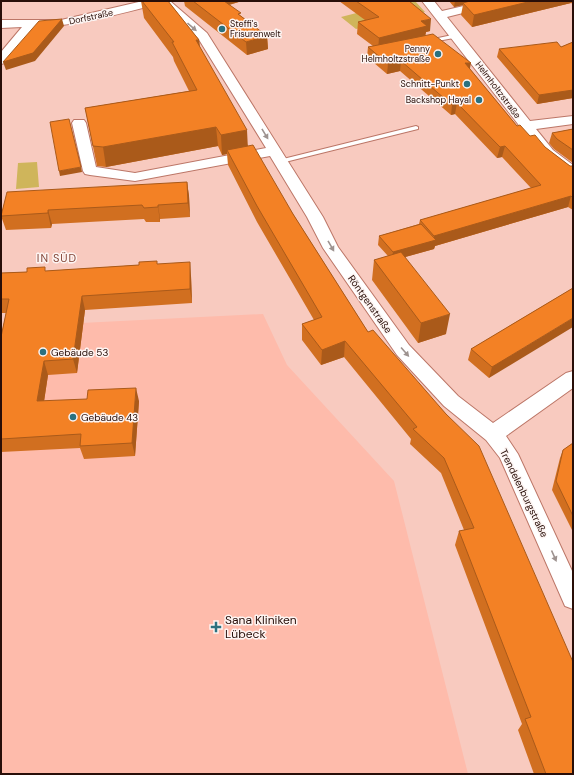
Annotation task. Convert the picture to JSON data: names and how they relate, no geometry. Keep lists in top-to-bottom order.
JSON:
{
  "streets": {
    "street": [
      "Dorfstraße",
      "Helmholtzstraße",
      "Röntgenstraße",
      "Trendelenburgstraße"
    ]
  },
  "crossings": [
    ["Röntgenstraße", "Trendelenburgstraße"]
  ],
  "one_way": ["Röntgenstraße", "Trendelenburgstraße"],
  "districts": ["IN SÜD"],
  "places": {
    "other": [
      "Steffi's Frisurenwelt",
      "Penny Helmholtzstraße",
      "Schnitt-Punkt",
      "Backshop Hayal",
      "Gebäude 53",
      "Gebäude 43"
    ],
    "health": ["Sana Kliniken Lübeck"]
  }
}
